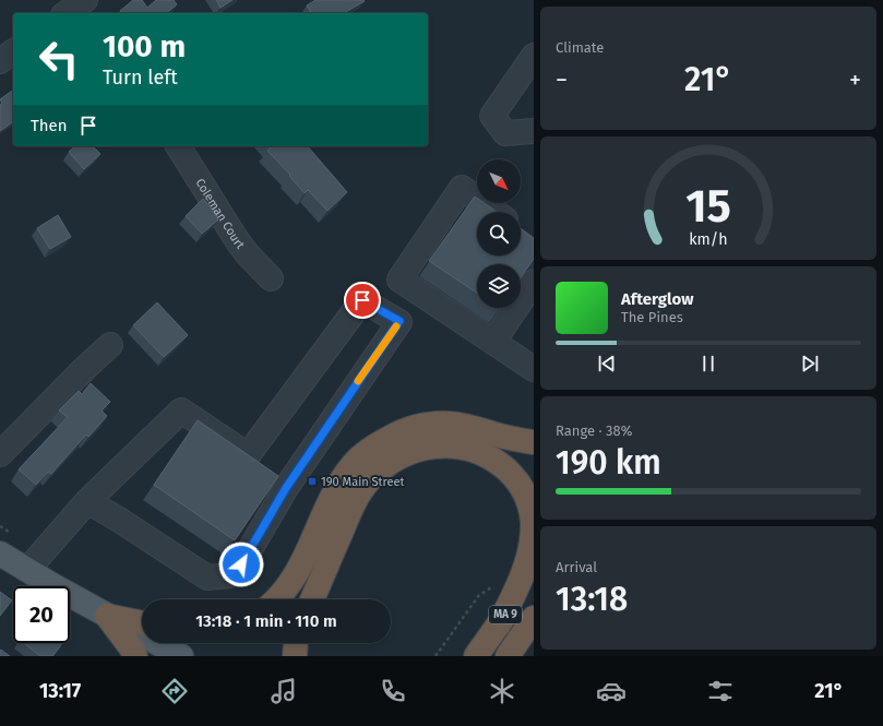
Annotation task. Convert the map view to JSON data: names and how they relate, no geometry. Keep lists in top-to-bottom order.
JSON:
{
  "streets": {
    "highway": ["MA 9"],
    "street": ["Coleman Court"]
  },
  "places": {
    "transit": ["190 Main Street"]
  },
  "north": "bottom right",
  "page": {
    "tile": [
      "Climate",
      ["Range · 38%", "190 km"],
      ["Arrival", "13:18"]
    ],
    "turn": ["100 m", "Turn left"],
    "heat": ["−", "21°", "+"],
    "then": "Then",
    "song": ["Afterglow", "The Pines"],
    "limit": "20",
    "trip": "13:18 · 1 min · 110 m",
    "tabs": ["13:17", "21°"],
    "gauge": ["15", "km/h"]
  }
}
